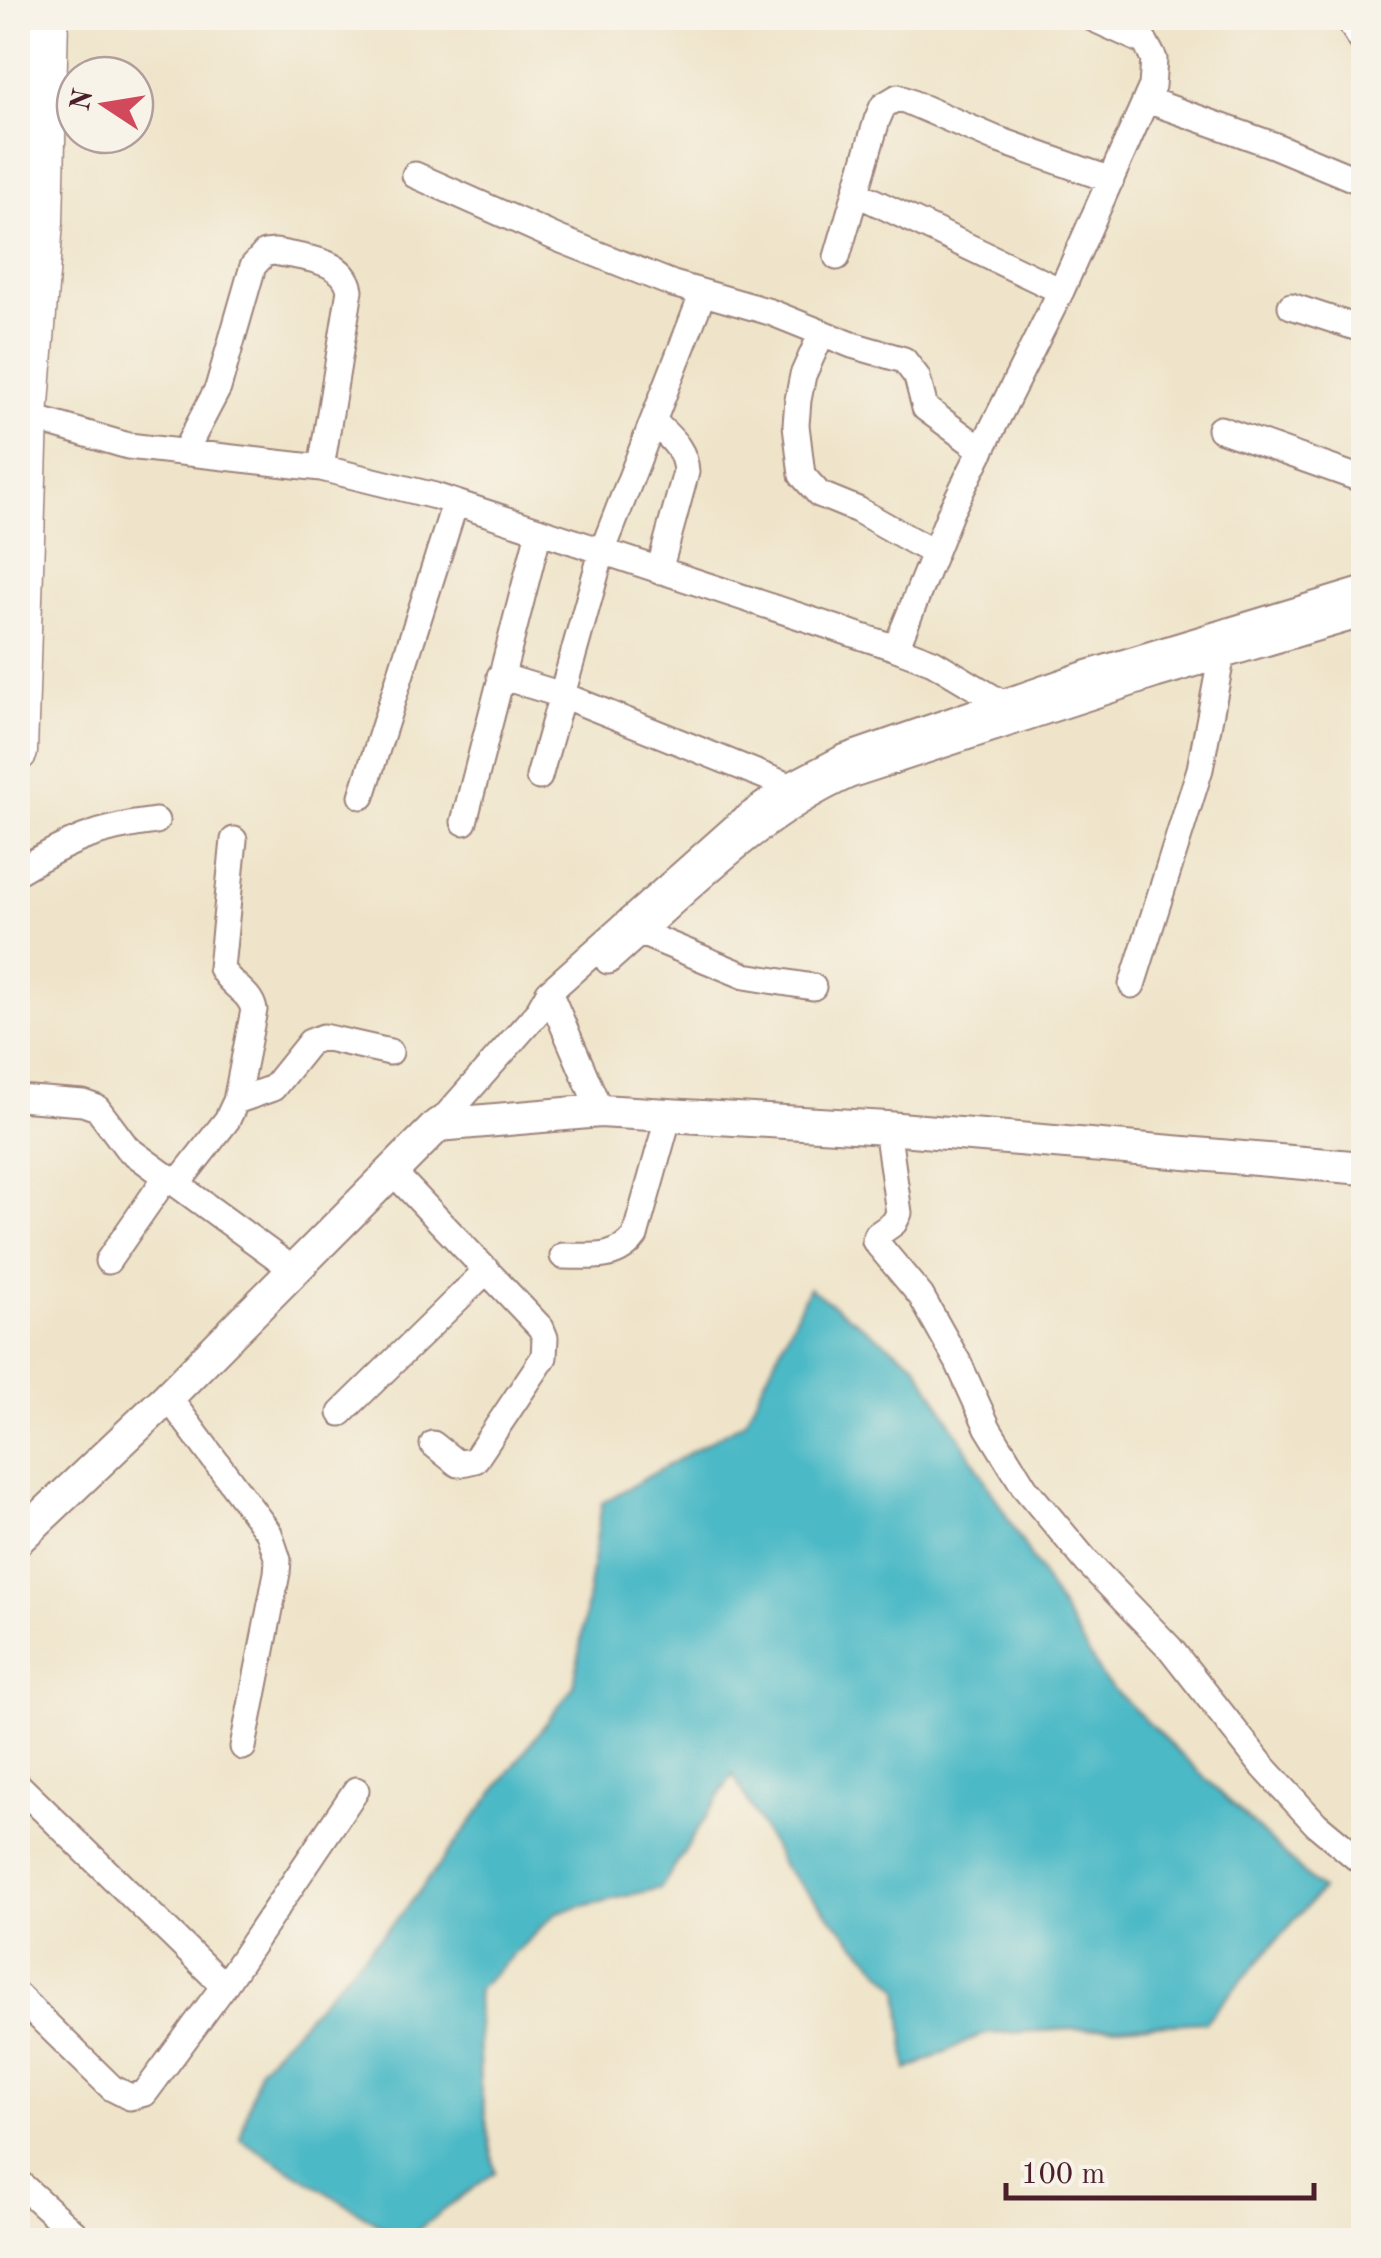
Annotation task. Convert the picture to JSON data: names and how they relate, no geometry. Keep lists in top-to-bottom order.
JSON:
{
  "scale_bar": "100 m",
  "north": "left"
}
